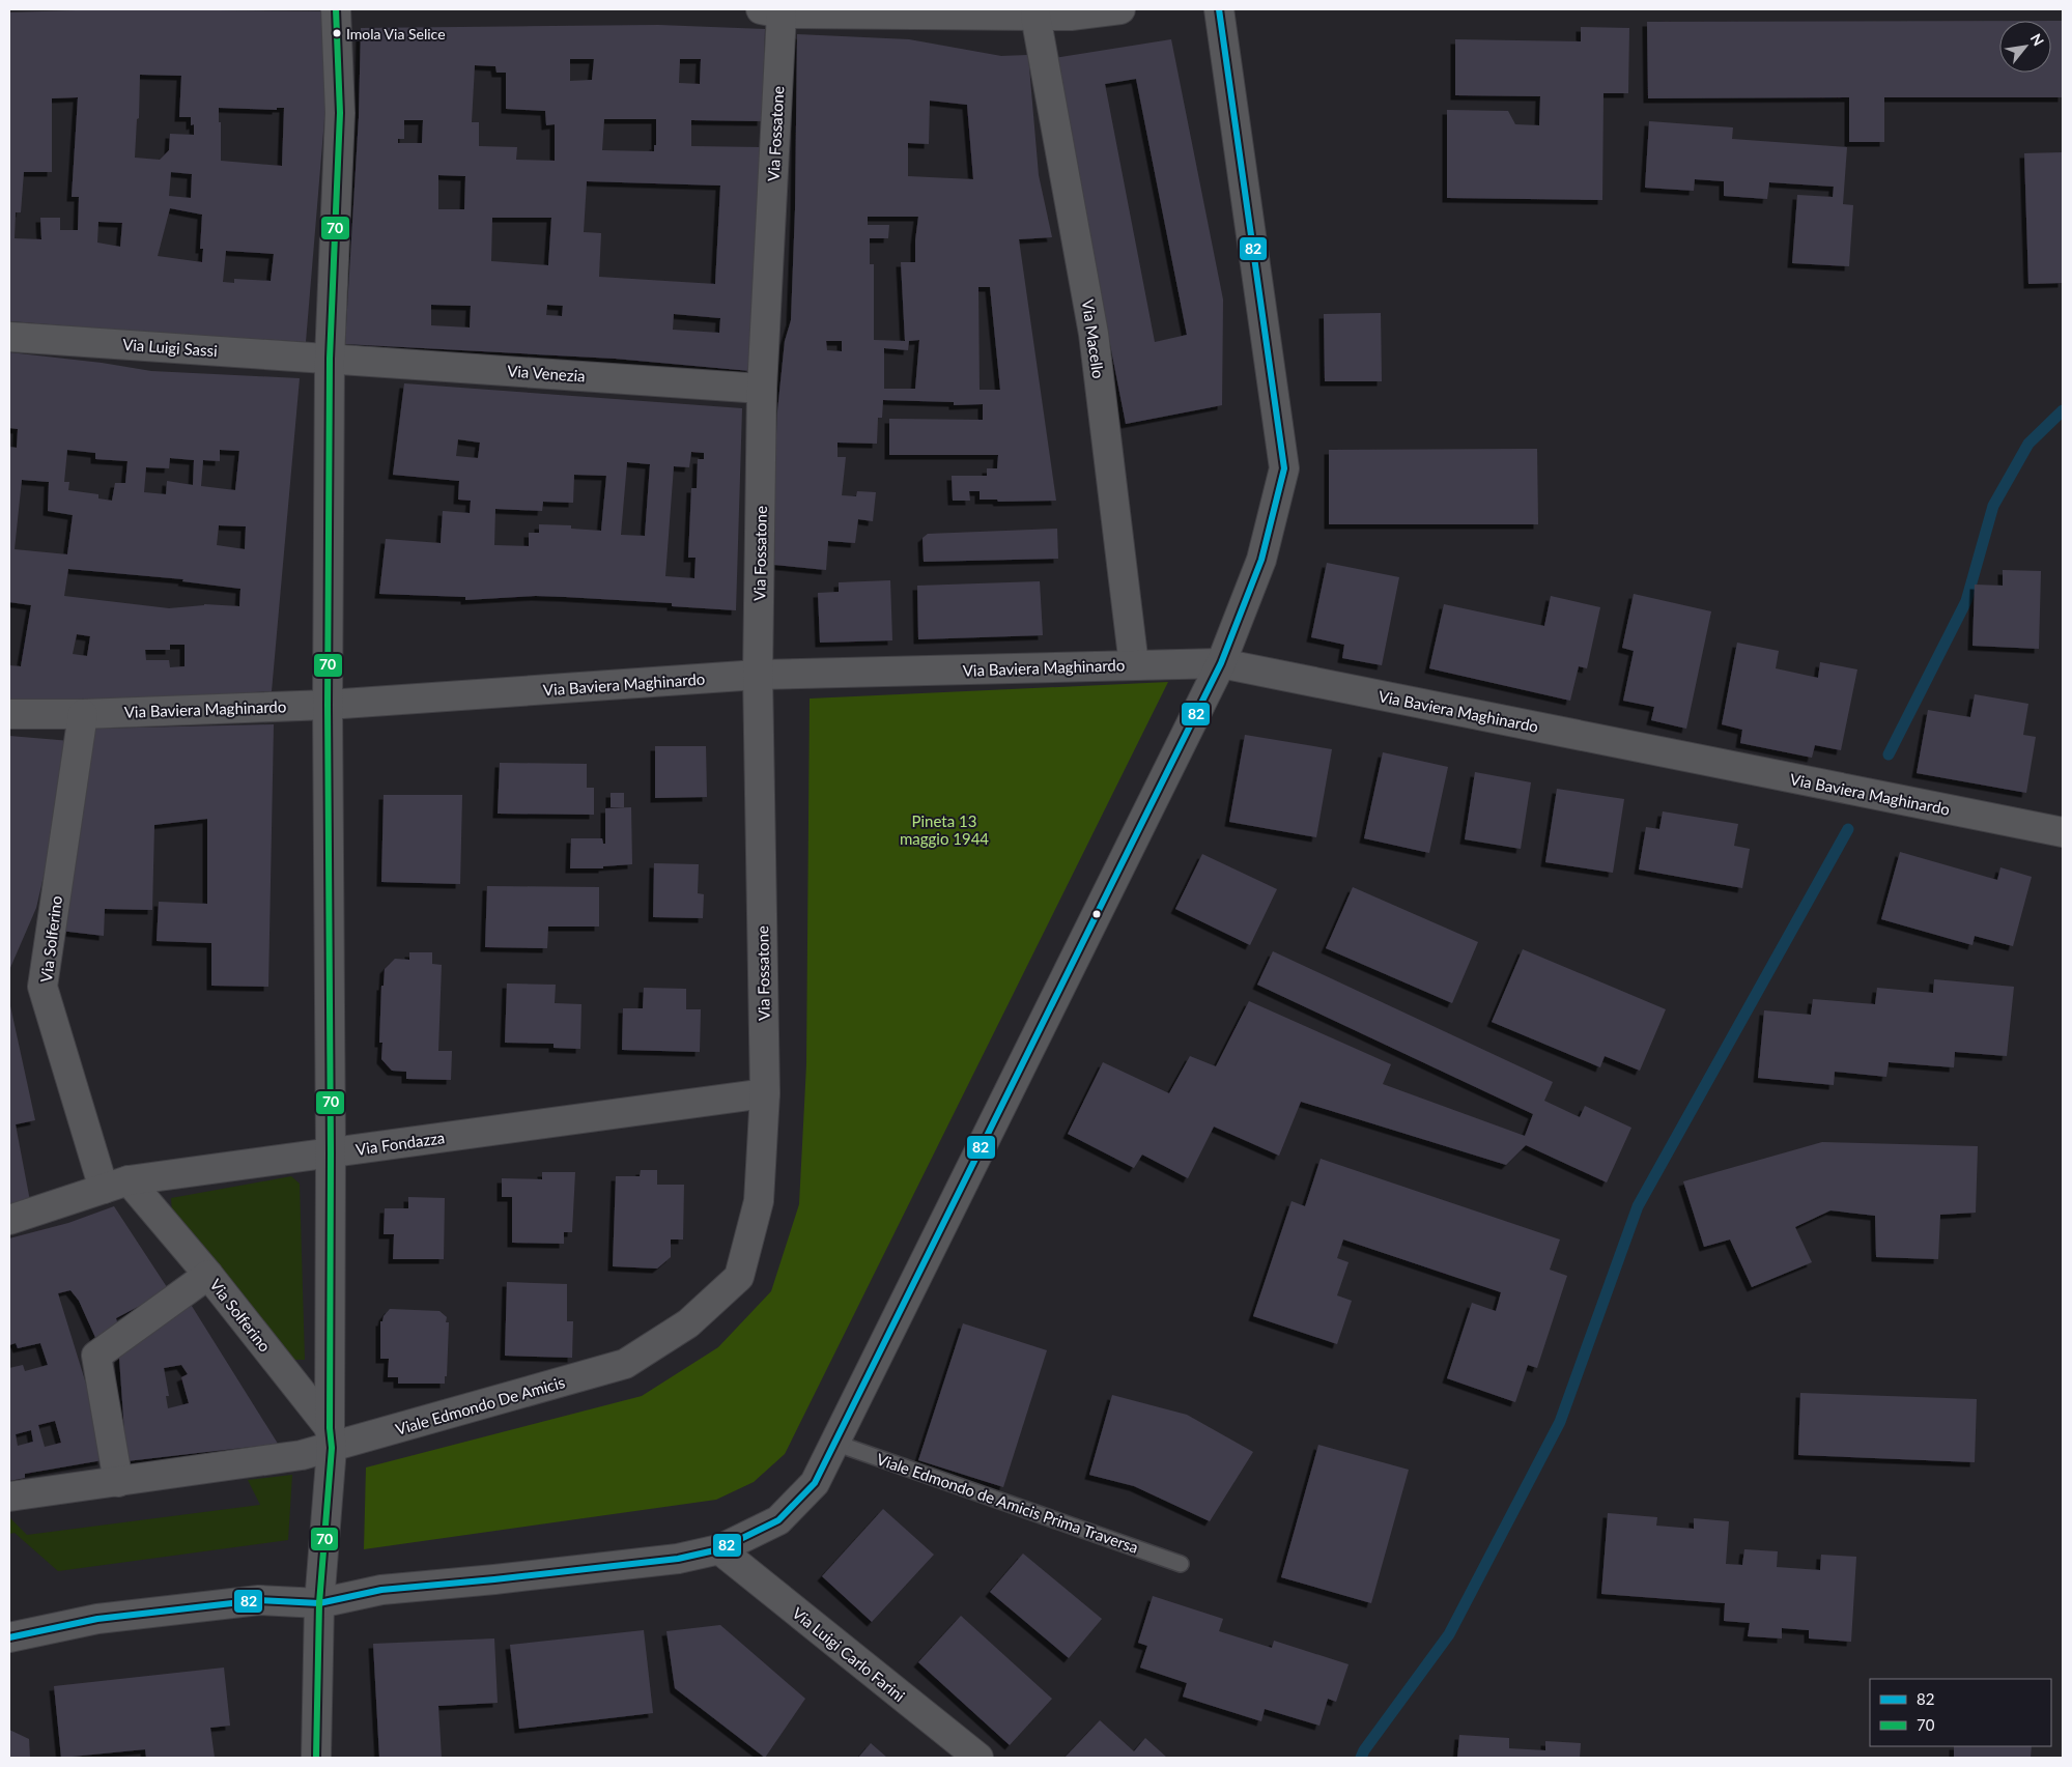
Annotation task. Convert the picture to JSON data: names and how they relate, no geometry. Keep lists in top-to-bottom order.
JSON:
{
  "streets": {
    "street": [
      "Via Fossatone",
      "Via Macello",
      "Via Luigi Sassi",
      "Via Venezia",
      "Via Baviera Maghinardo",
      "Via Solferino",
      "Via Fondazza",
      "Viale Edmondo De Amicis",
      "Via Luigi Carlo Farini"
    ],
    "lane": ["Viale Edmondo de Amicis Prima Traversa"]
  },
  "crossings": [
    ["Via Fossatone", "Via Venezia"],
    ["Via Fossatone", "Via Baviera Maghinardo"],
    ["Via Fossatone", "Via Fondazza"],
    ["Via Fossatone", "Viale Edmondo De Amicis"],
    ["Via Macello", "Via Baviera Maghinardo"],
    ["Via Luigi Sassi", "Via Venezia"],
    ["Via Baviera Maghinardo", "Via Solferino"],
    ["Via Solferino", "Via Fondazza"],
    ["Via Solferino", "Viale Edmondo De Amicis"],
    ["Via Fondazza", "Viale Edmondo De Amicis"]
  ],
  "parks": ["Pineta 13 maggio 1944"],
  "places": ["Imola Via Selice"],
  "lines": ["transit line 82", "transit line 70"],
  "legend": ["82", "70"],
  "north": "top right"
}
